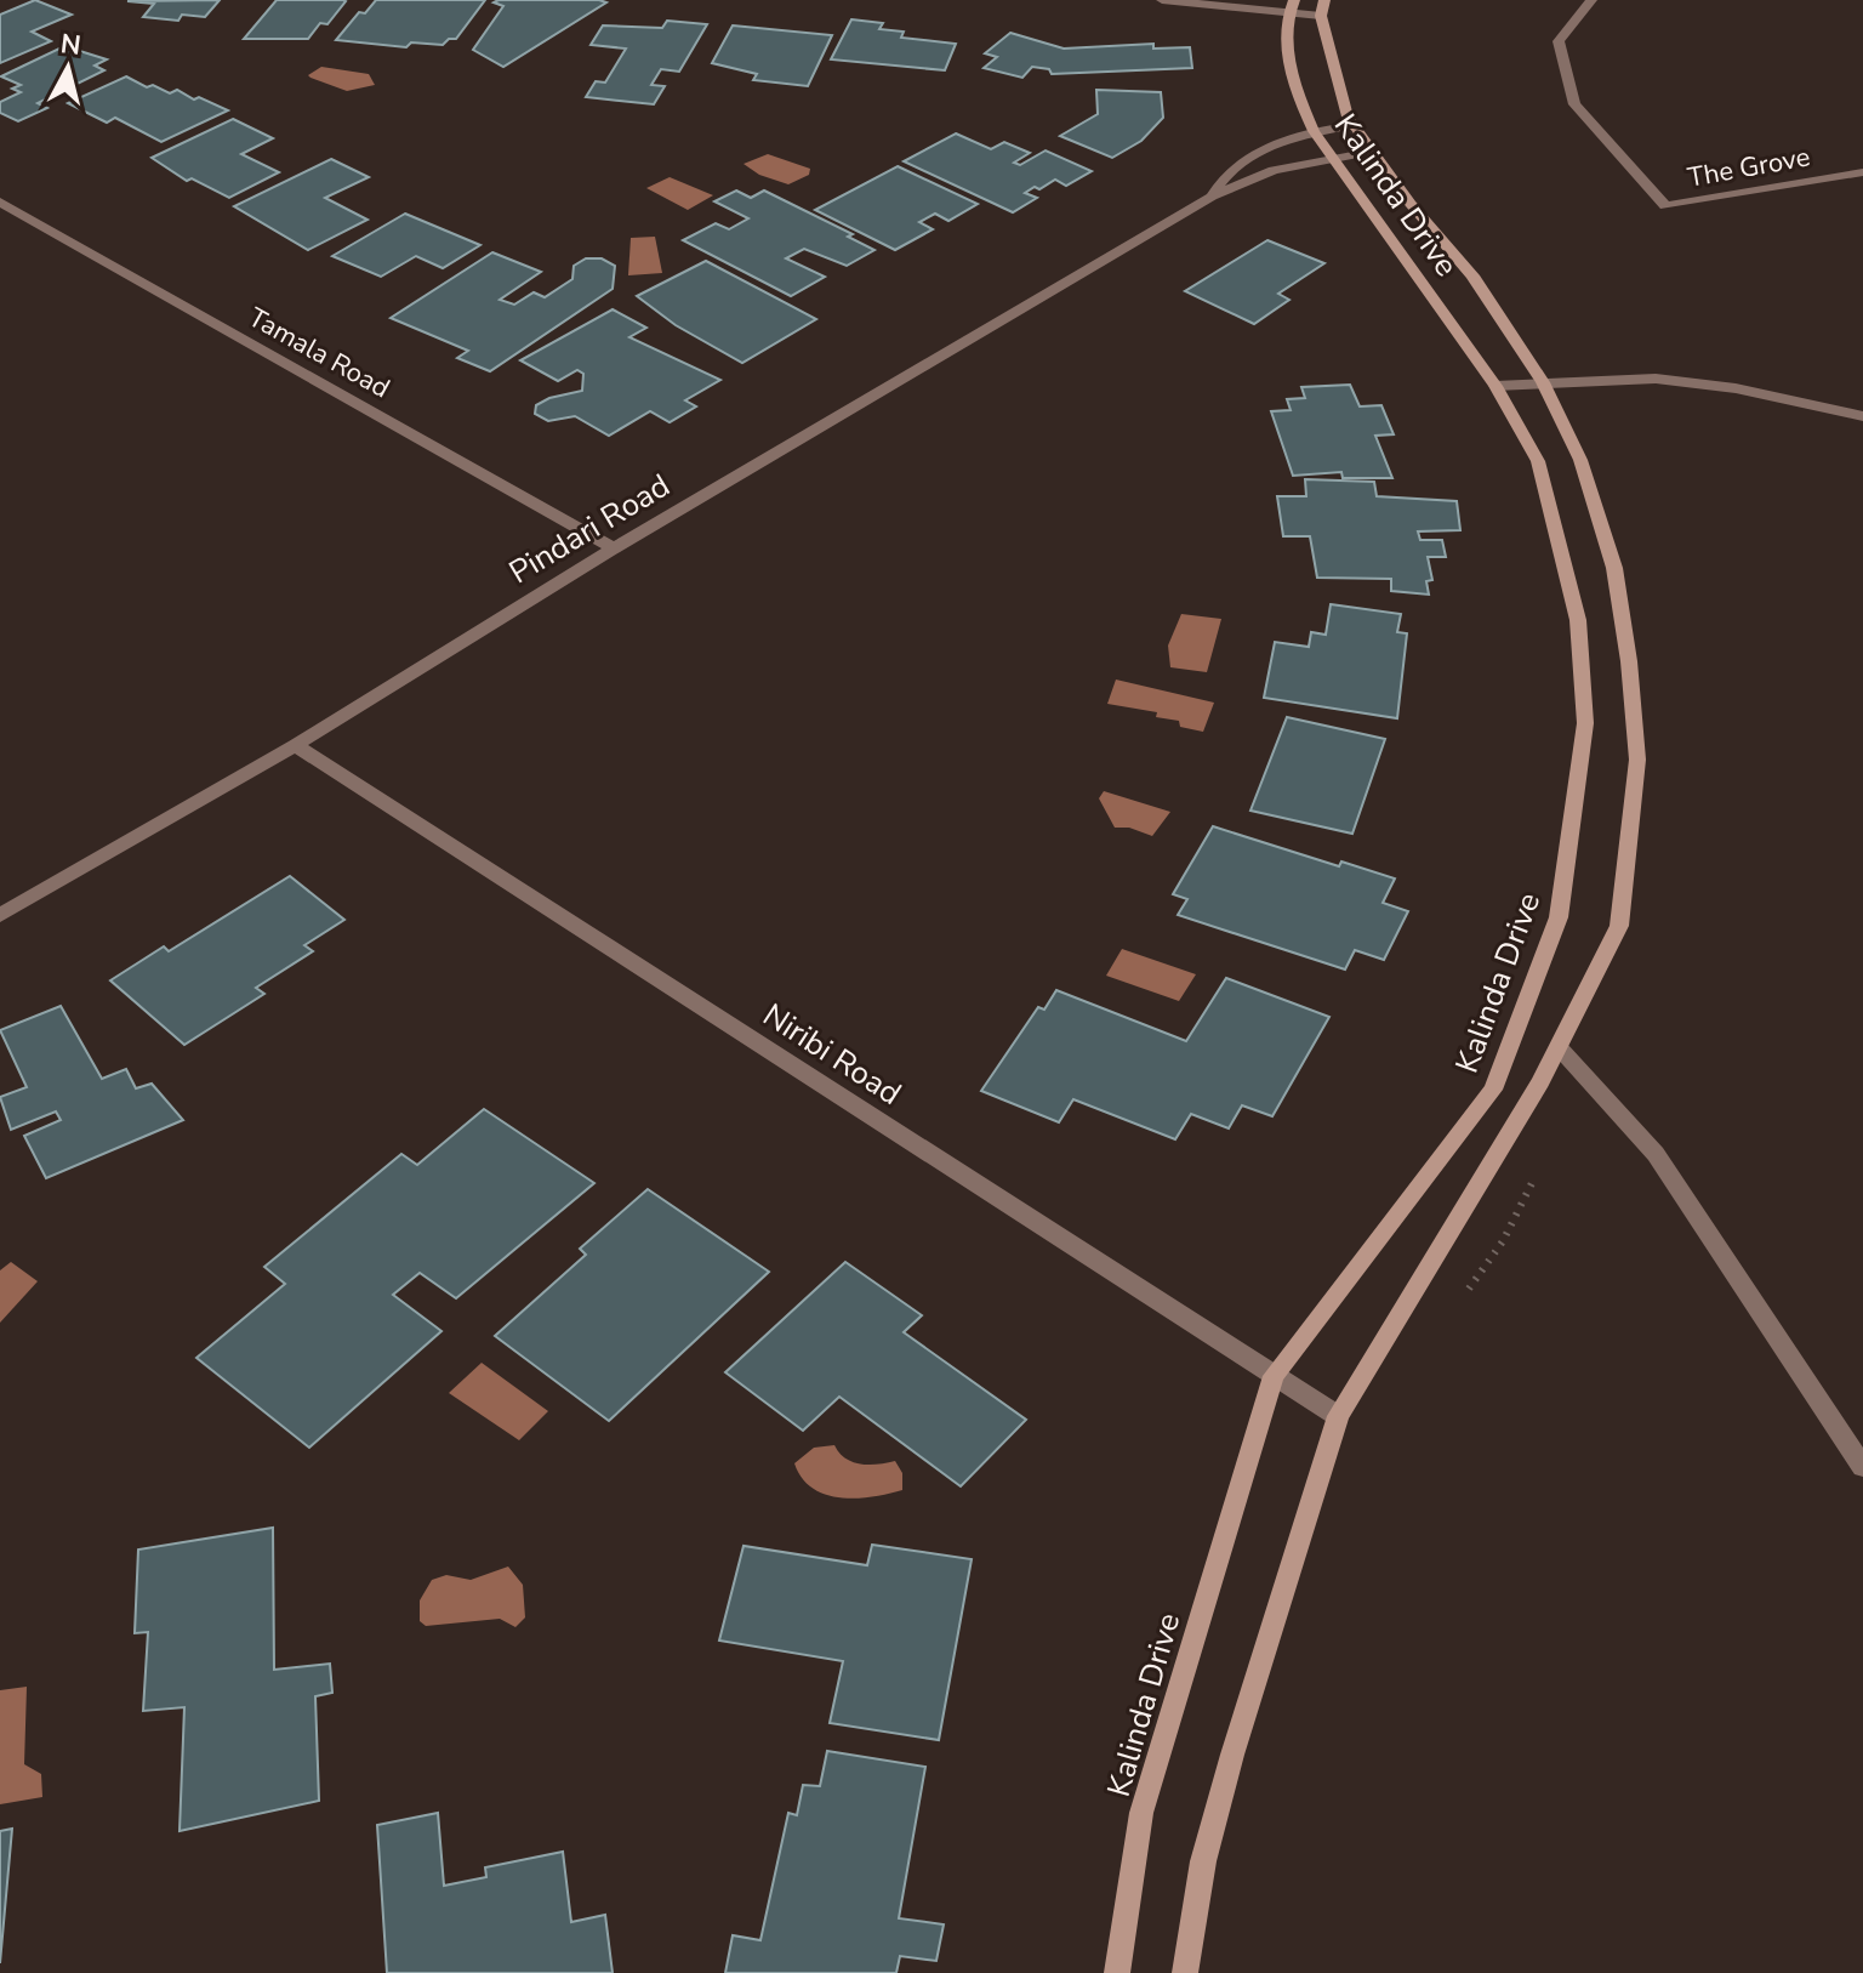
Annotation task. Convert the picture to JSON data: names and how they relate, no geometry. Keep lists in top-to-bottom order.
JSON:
{
  "streets": {
    "street": [
      "The Grove",
      "Kalinda Drive",
      "Tamala Road",
      "Pindari Road",
      "Niribi Road"
    ]
  },
  "crossings": [
    ["Kalinda Drive", "Pindari Road"],
    ["Kalinda Drive", "Niribi Road"],
    ["Tamala Road", "Pindari Road"],
    ["Pindari Road", "Niribi Road"]
  ],
  "north": "top"
}
